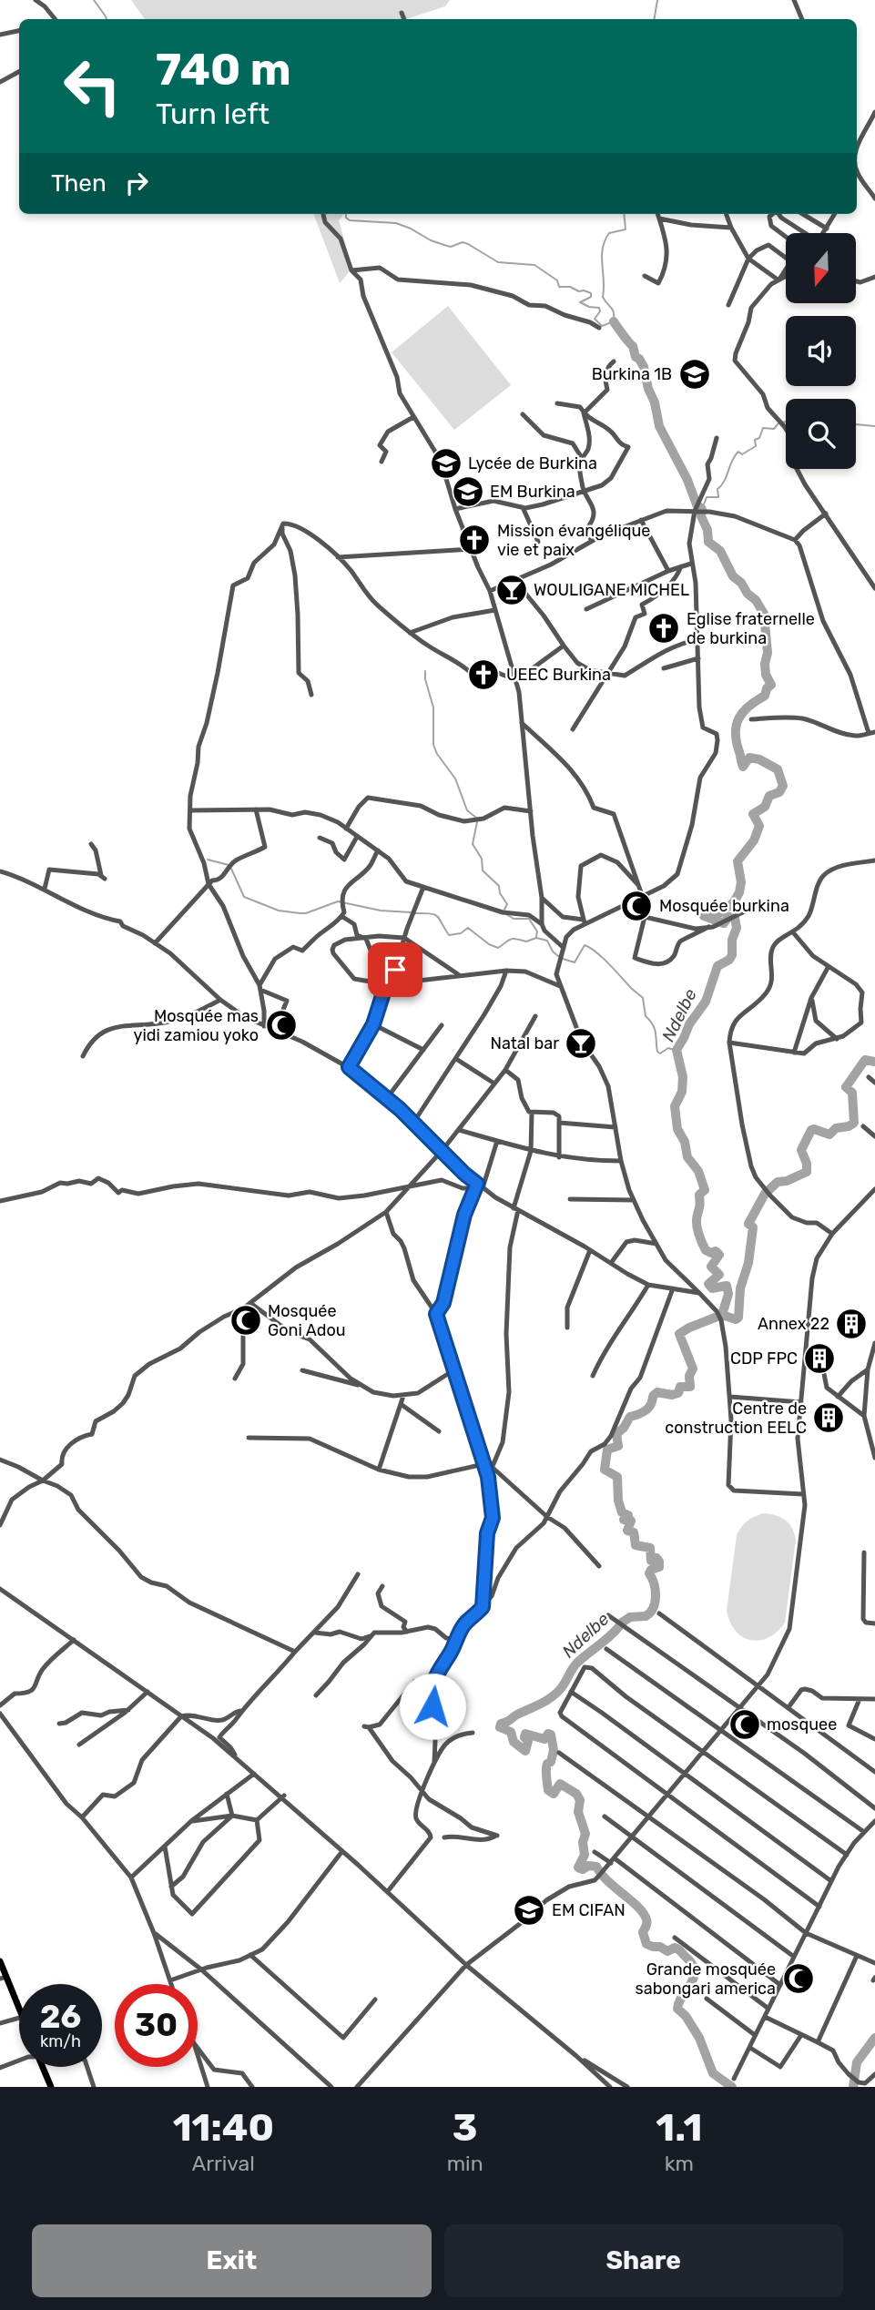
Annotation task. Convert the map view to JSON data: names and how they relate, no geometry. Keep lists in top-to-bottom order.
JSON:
{
  "water": ["Ndelbe"],
  "places": {
    "school or university": [
      "Burkina 1B",
      "Lycée de Burkina",
      "EM Burkina",
      "EM CIFAN"
    ],
    "church": ["Mission évangélique vie et paix", "Eglise fraternelle de burkina", "UEEC Burkina"],
    "bar": ["WOULIGANE MICHEL", "Natal bar"],
    "mosque": [
      "Mosquée burkina",
      "Mosquée mas yidi zamiou yoko",
      "Mosquée Goni Adou",
      "mosquee",
      "Grande mosquée sabongari america"
    ],
    "building": ["Annex 22", "CDP FPC", "Centre de construction EELC"]
  },
  "north": "bottom",
  "page": {
    "turn": ["740 m", "Turn left"],
    "then": "Then",
    "speed": "26 km/h",
    "limit": "30",
    "eta": [
      "11:40",
      "Arrival",
      "3",
      "min",
      "1.1",
      "km"
    ],
    "buttons": ["Exit", "Share"]
  }
}
